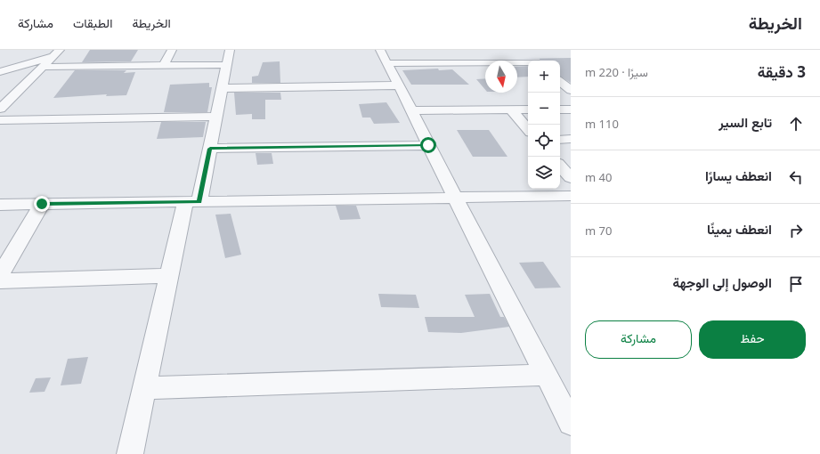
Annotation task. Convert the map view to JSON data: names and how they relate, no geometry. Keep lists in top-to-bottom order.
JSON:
{
  "north": "bottom",
  "page": {
    "header": "الخريطة",
    "nav": ["الخريطة", "الطبقات", "مشاركة"],
    "heading": ["3 دقيقة", "سيرًا · 220 m"],
    "map_buttons": ["+", "−"],
    "list": [
      ["تابع السير", "110 m"],
      ["انعطف يسارًا", "40 m"],
      ["انعطف يمينًا", "70 m"],
      "الوصول إلى الوجهة"
    ],
    "buttons": ["حفظ", "مشاركة"]
  }
}
